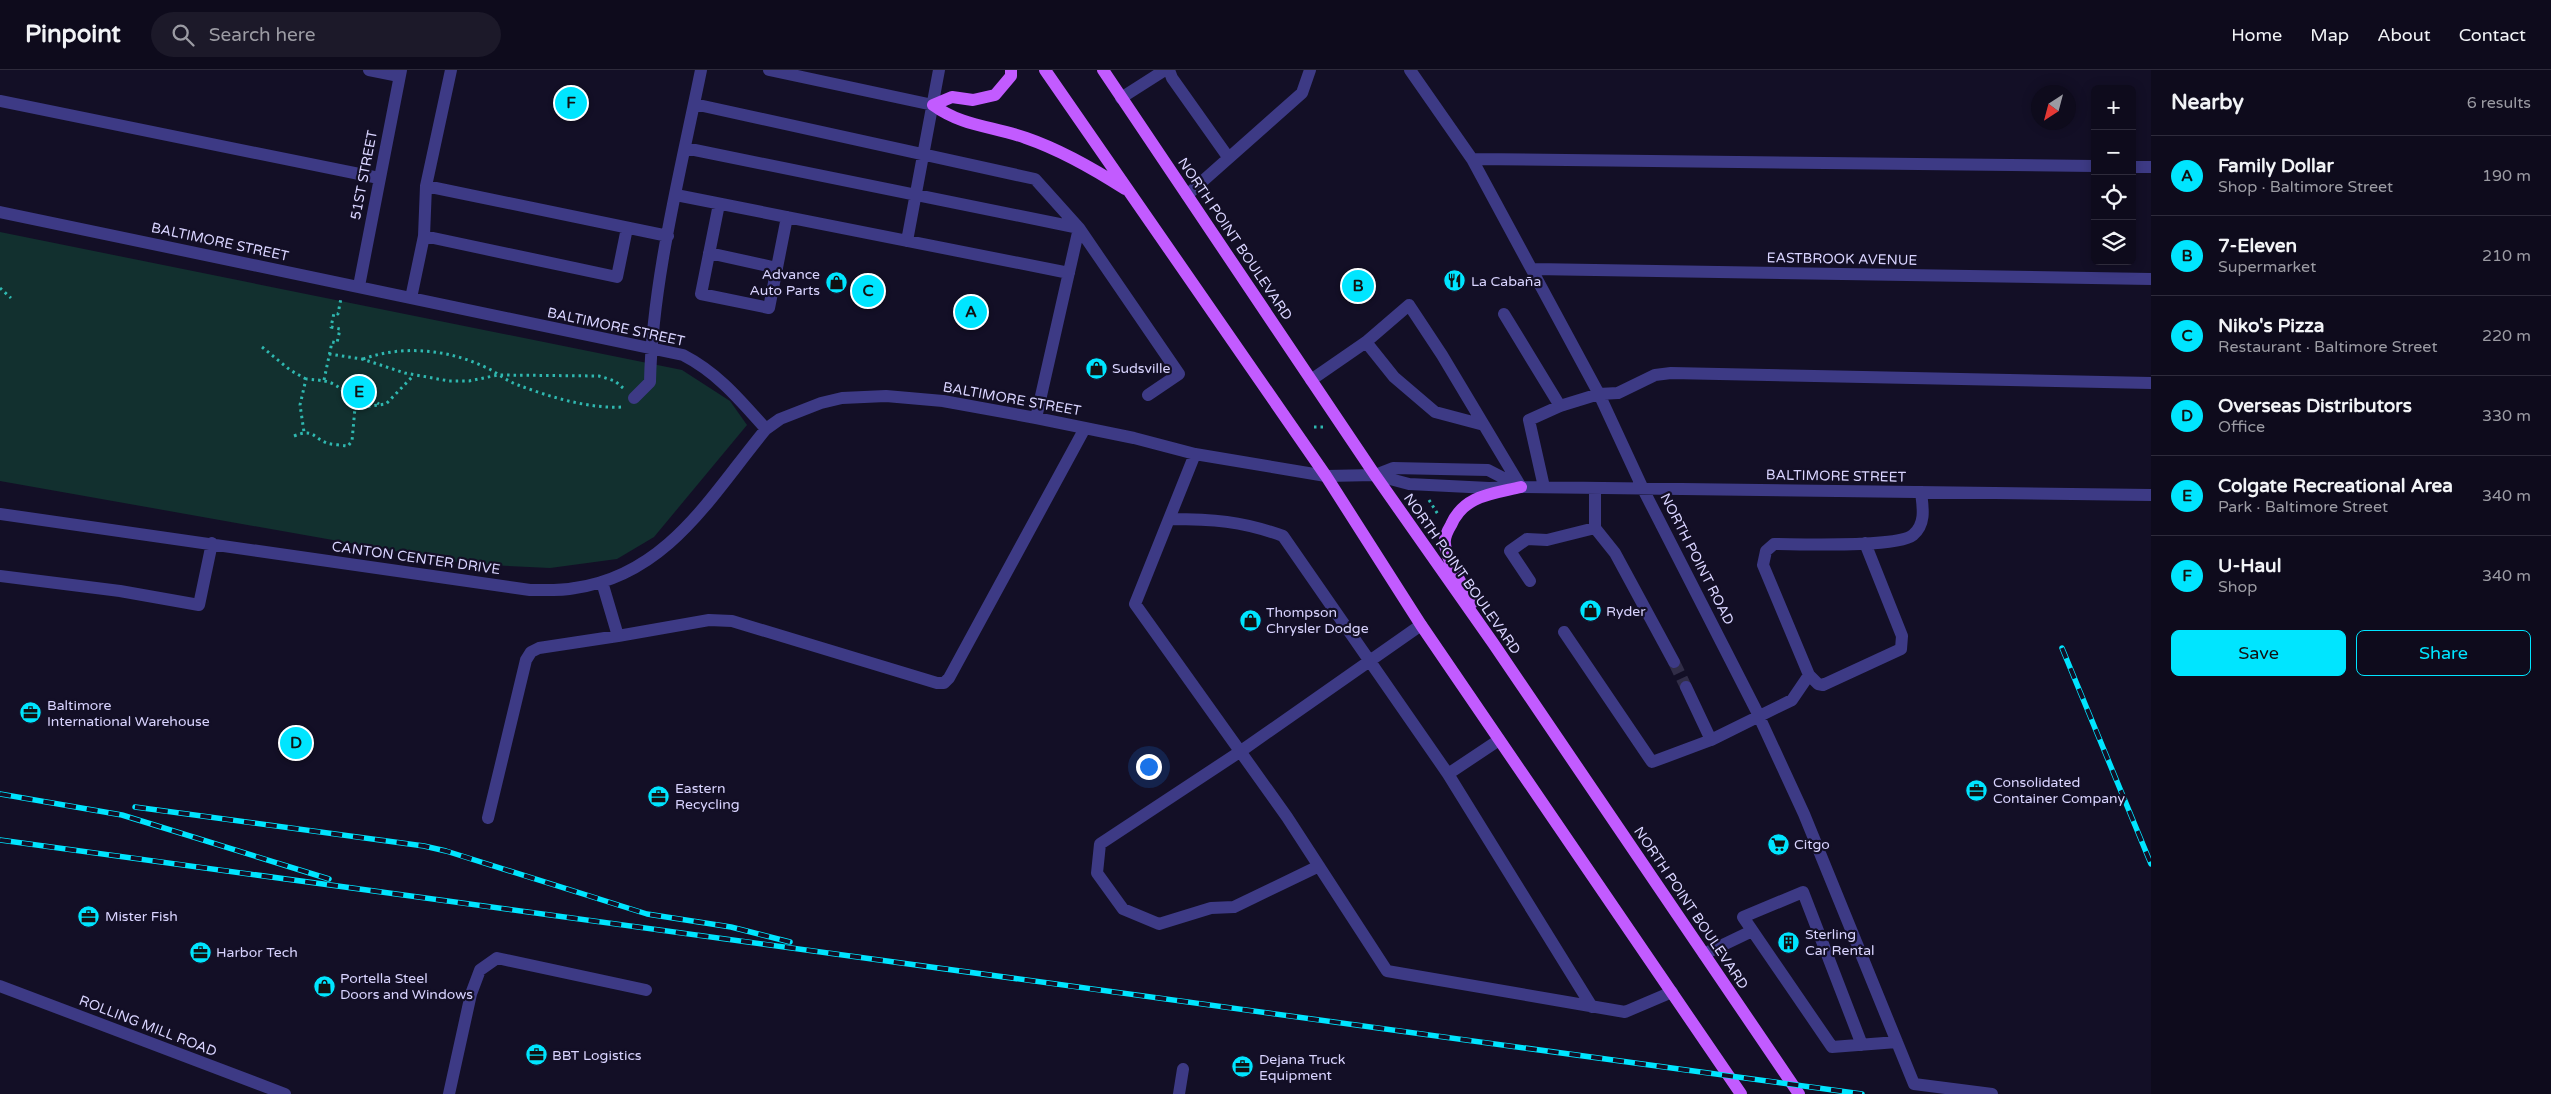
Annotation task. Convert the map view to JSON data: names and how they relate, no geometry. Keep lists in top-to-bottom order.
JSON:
{
  "streets": {
    "main road": ["NORTH POINT BOULEVARD"],
    "street": [
      "51ST STREET",
      "BALTIMORE STREET",
      "EASTBROOK AVENUE",
      "CANTON CENTER DRIVE",
      "NORTH POINT ROAD",
      "ROLLING MILL ROAD"
    ]
  },
  "crossings": [
    ["51ST STREET", "BALTIMORE STREET"],
    ["NORTH POINT BOULEVARD", "BALTIMORE STREET"],
    ["BALTIMORE STREET", "CANTON CENTER DRIVE"],
    ["BALTIMORE STREET", "NORTH POINT ROAD"],
    ["EASTBROOK AVENUE", "NORTH POINT ROAD"]
  ],
  "places": {
    "restaurant": ["La Cabaña"],
    "shop": [
      "Advance Auto Parts",
      "Sudsville",
      "Ryder",
      "Thompson Chrysler Dodge",
      "Portella Steel Doors and Windows"
    ],
    "office": [
      "Baltimore International Warehouse",
      "Consolidated Container Company",
      "Eastern Recycling",
      "Mister Fish",
      "Harbor Tech",
      "BBT Logistics",
      "Dejana Truck Equipment"
    ],
    "supermarket": ["Citgo"],
    "building": ["Sterling Car Rental"]
  },
  "north": "bottom left",
  "page": {
    "header": "Pinpoint",
    "search": "Search here",
    "nav": [
      "Home",
      "Map",
      "About",
      "Contact"
    ],
    "heading": ["Nearby", "6 results"],
    "map_buttons": ["+", "−"],
    "pins": [
      "F",
      "B",
      "C",
      "A",
      "E",
      "D"
    ],
    "list": [
      {
        "mark": "A",
        "name": "Family Dollar",
        "note": "Shop · Baltimore Street",
        "value": "190 m"
      },
      {
        "mark": "B",
        "name": "7-Eleven",
        "note": "Supermarket",
        "value": "210 m"
      },
      {
        "mark": "C",
        "name": "Niko's Pizza",
        "note": "Restaurant · Baltimore Street",
        "value": "220 m"
      },
      {
        "mark": "D",
        "name": "Overseas Distributors",
        "note": "Office",
        "value": "330 m"
      },
      {
        "mark": "E",
        "name": "Colgate Recreational Area",
        "note": "Park · Baltimore Street",
        "value": "340 m"
      },
      {
        "mark": "F",
        "name": "U-Haul",
        "note": "Shop",
        "value": "340 m"
      }
    ],
    "buttons": ["Save", "Share"]
  }
}
